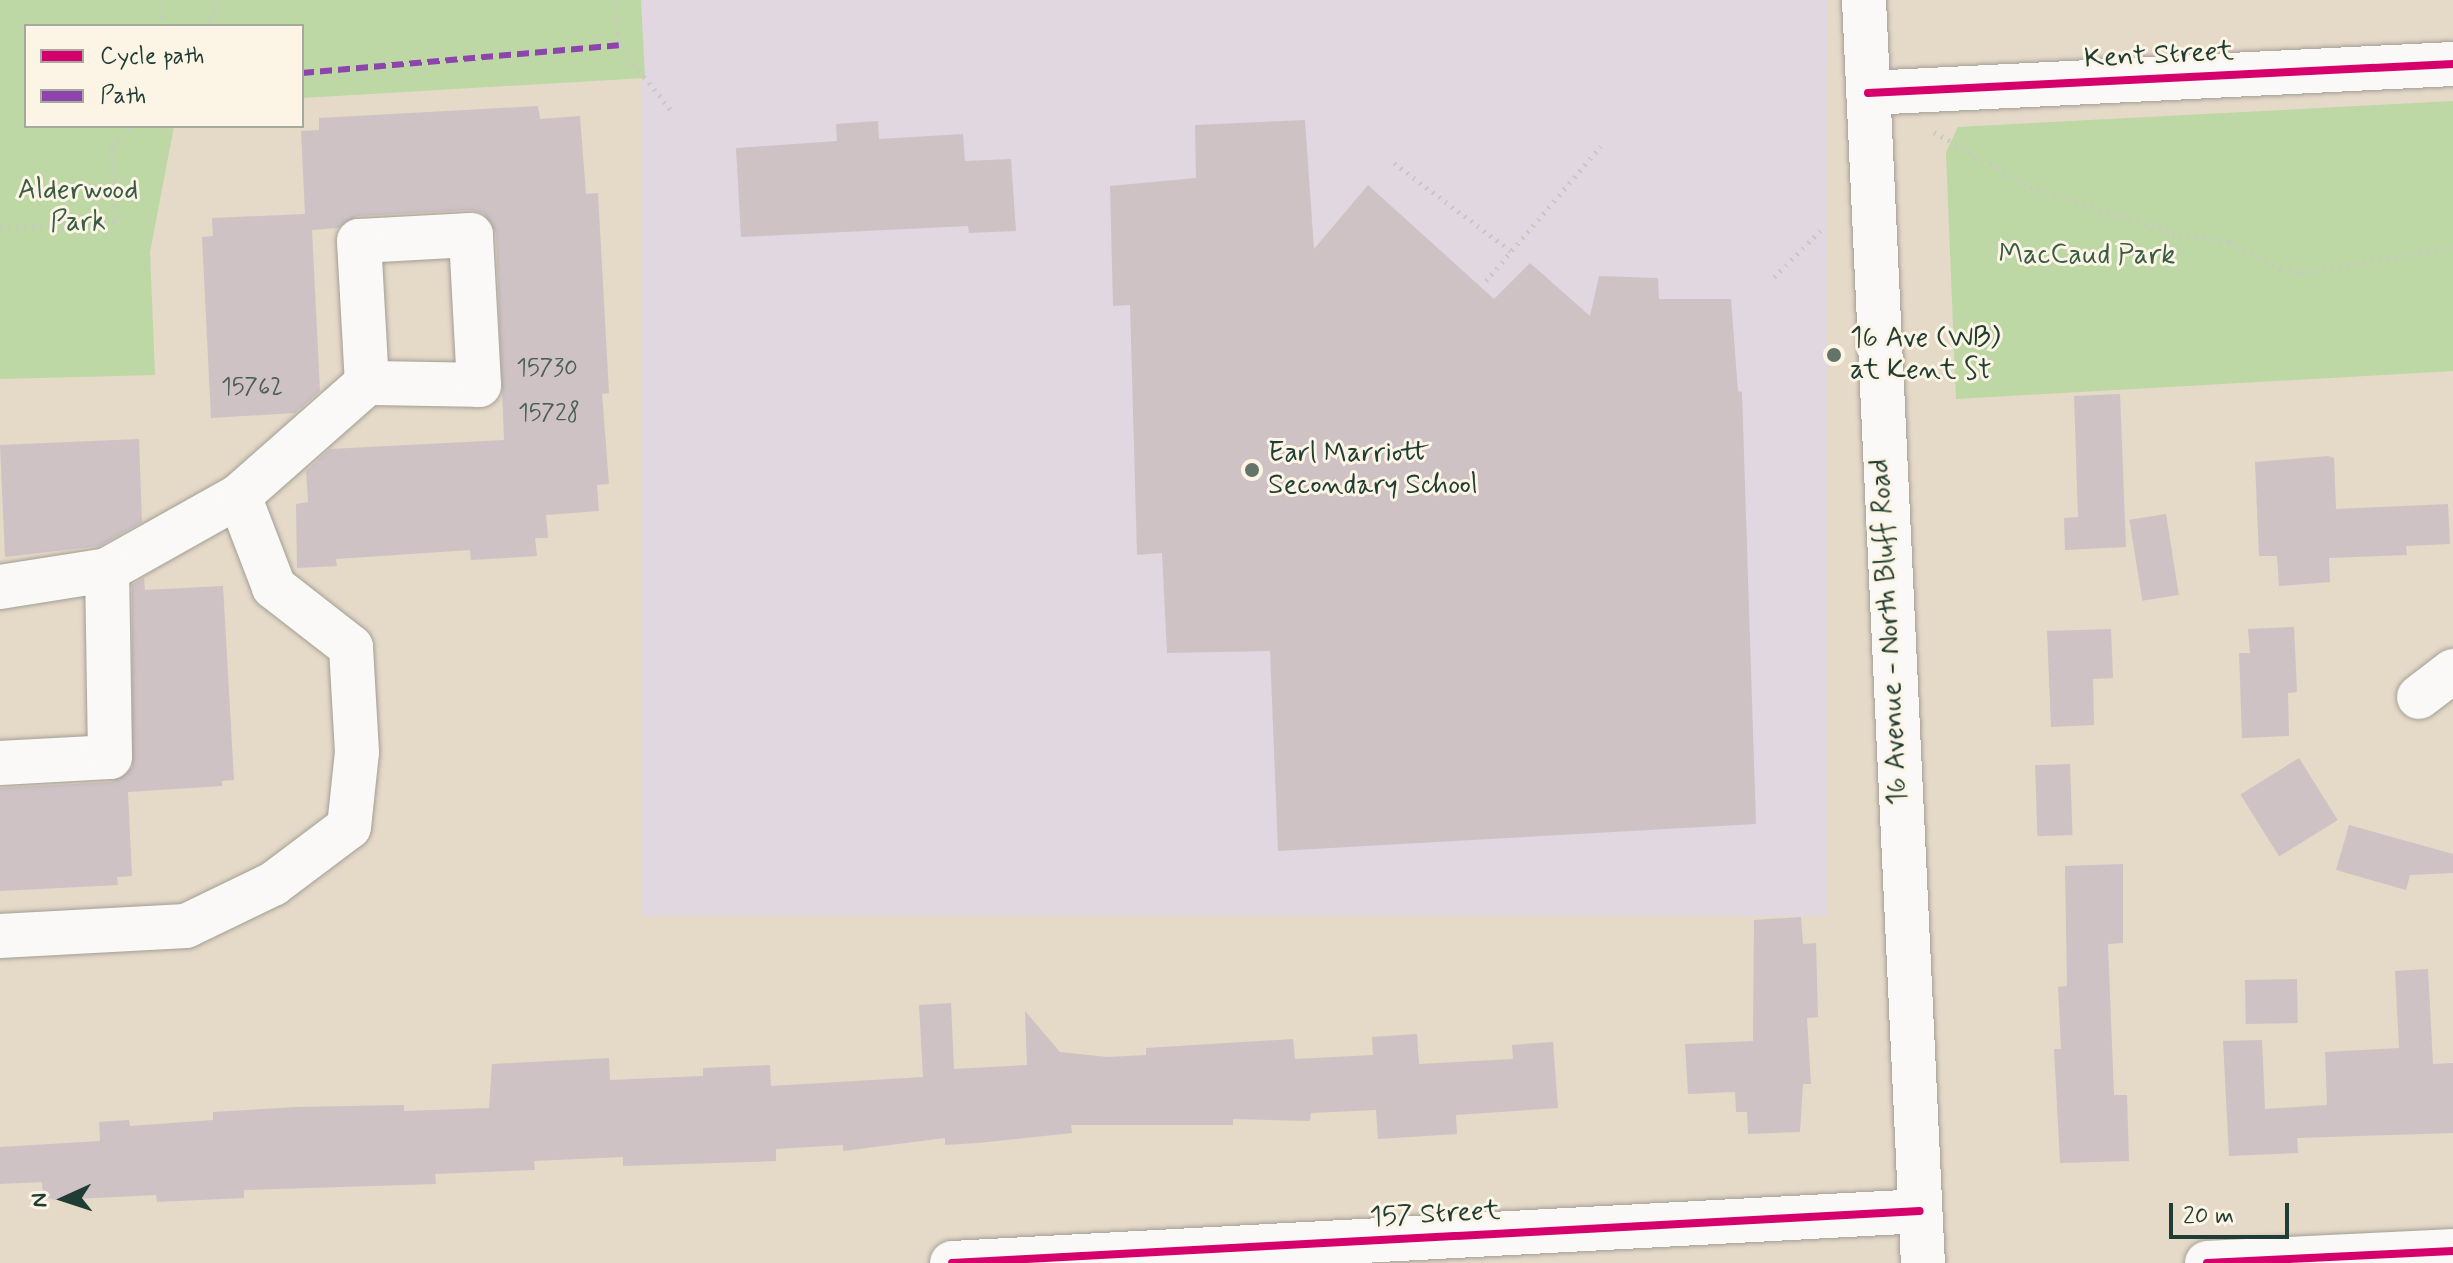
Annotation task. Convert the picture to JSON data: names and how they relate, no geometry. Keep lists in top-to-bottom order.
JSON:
{
  "streets": {
    "street": ["Kent Street", "16 Avenue - North Bluff Road", "157 Street"]
  },
  "crossings": [
    ["Kent Street", "16 Avenue - North Bluff Road"],
    ["16 Avenue - North Bluff Road", "157 Street"]
  ],
  "parks": ["Alderwood Park", "MacCaud Park"],
  "places": ["16 Ave (WB) at Kent St", "Earl Marriott Secondary School"],
  "house_numbers": ["15730", "15762", "15728"],
  "legend": ["Cycle path", "Path"],
  "scale_bar": "20 m",
  "north": "left"
}
